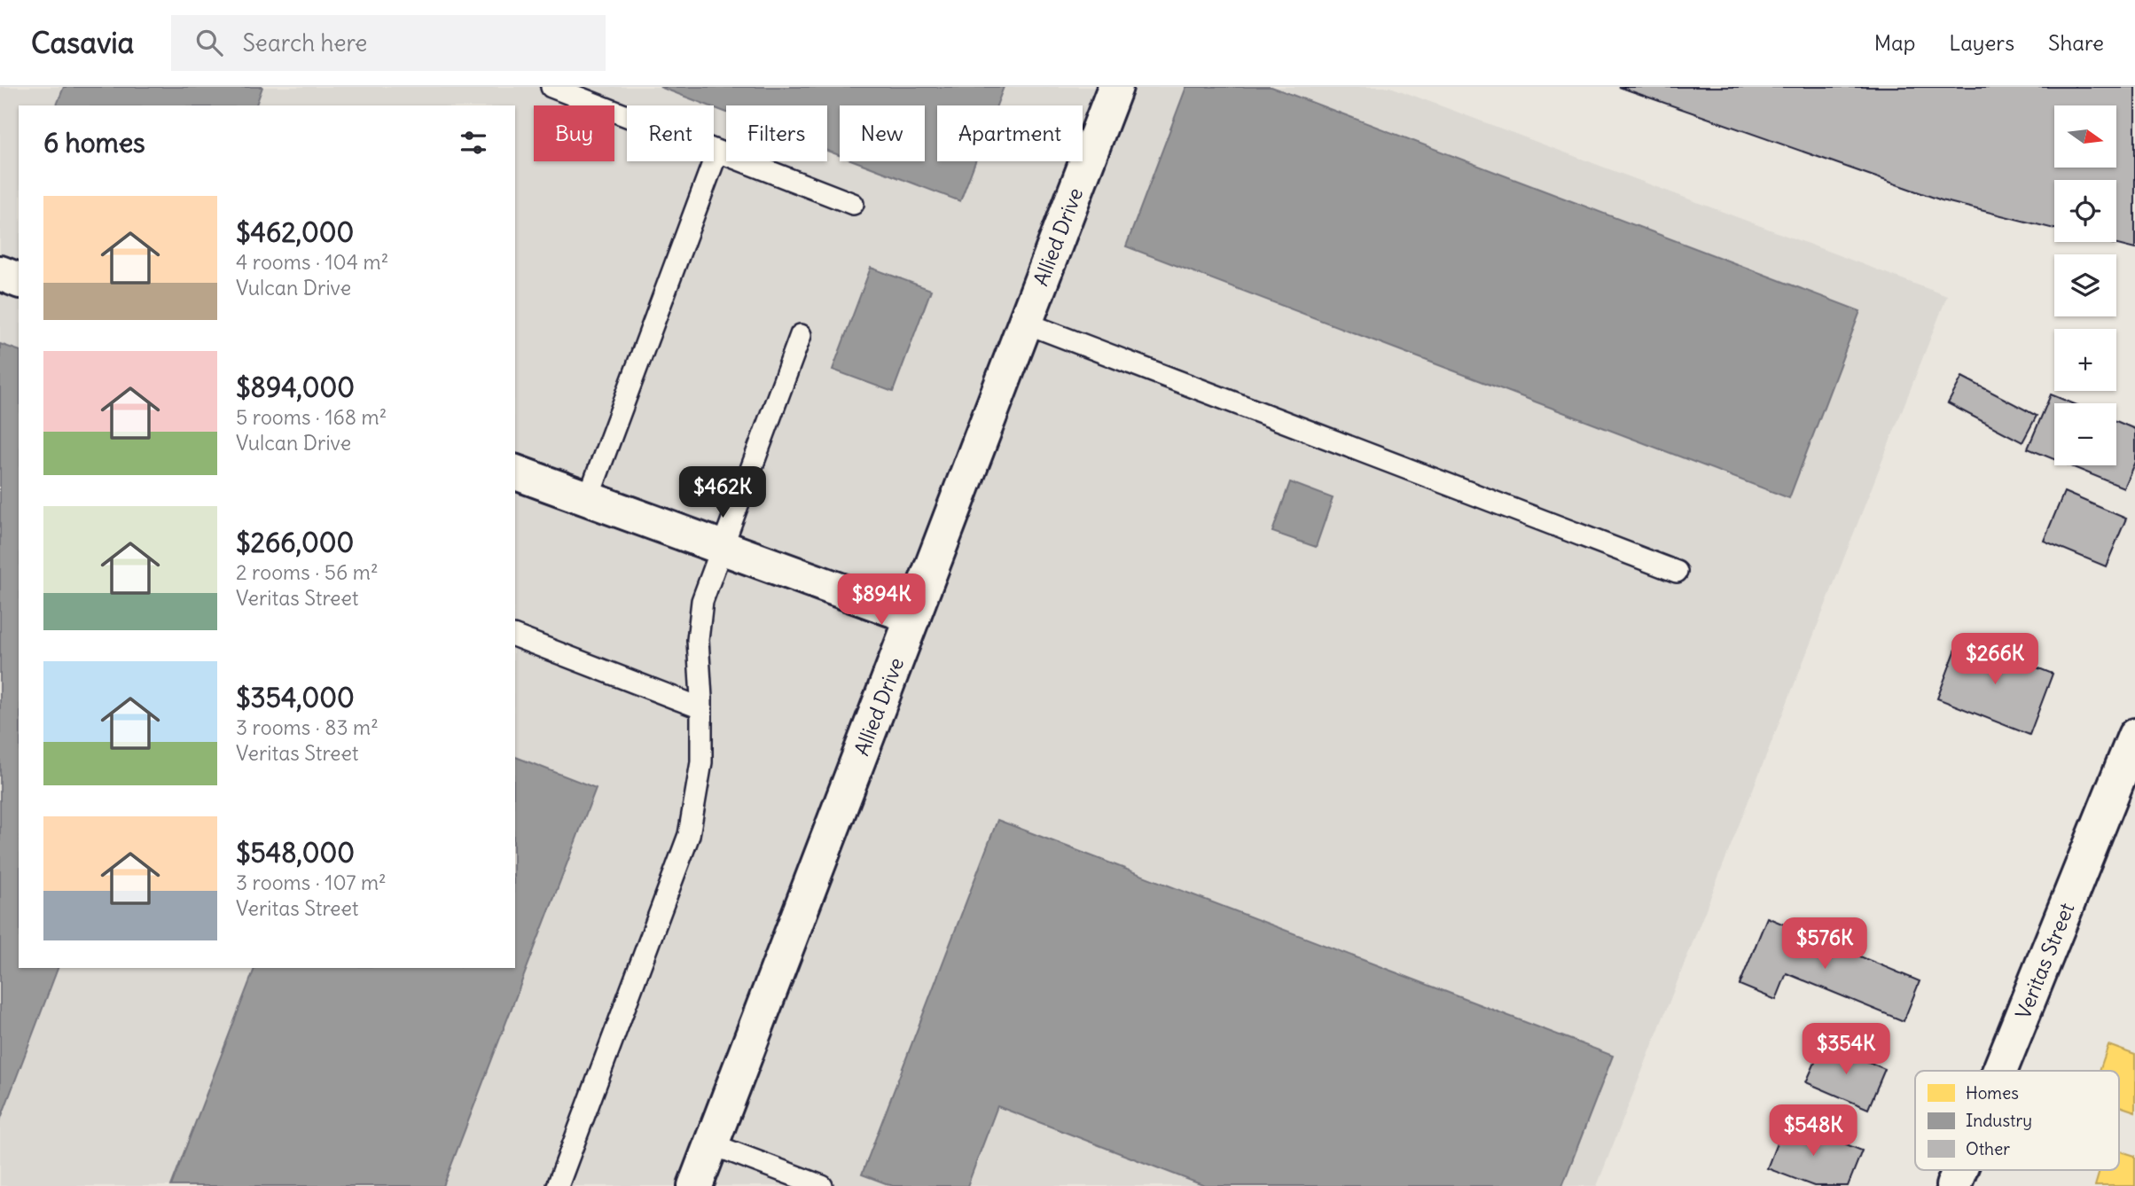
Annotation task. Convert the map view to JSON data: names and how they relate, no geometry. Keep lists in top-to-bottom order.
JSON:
{
  "streets": {
    "street": ["Allied Drive", "Veritas Street"]
  },
  "legend": ["Homes", "Industry", "Other"],
  "north": "right",
  "page": {
    "header": "Casavia",
    "search": "Search here",
    "nav": ["Map", "Layers", "Share"],
    "map_buttons": ["+", "−"],
    "chip": [
      "Buy",
      "Rent",
      "Filters",
      "New",
      "Apartment"
    ],
    "heading": "6 homes",
    "list": [
      {
        "name": "$462,000",
        "note": "4 rooms · 104 m² · Vulcan Drive"
      },
      {
        "name": "$894,000",
        "note": "5 rooms · 168 m² · Vulcan Drive"
      },
      {
        "name": "$266,000",
        "note": "2 rooms · 56 m² · Veritas Street"
      },
      {
        "name": "$354,000",
        "note": "3 rooms · 83 m² · Veritas Street"
      },
      {
        "name": "$548,000",
        "note": "3 rooms · 107 m² · Veritas Street"
      }
    ],
    "price": [
      "$462K",
      "$894K",
      "$266K",
      "$576K",
      "$354K",
      "$548K"
    ]
  }
}
